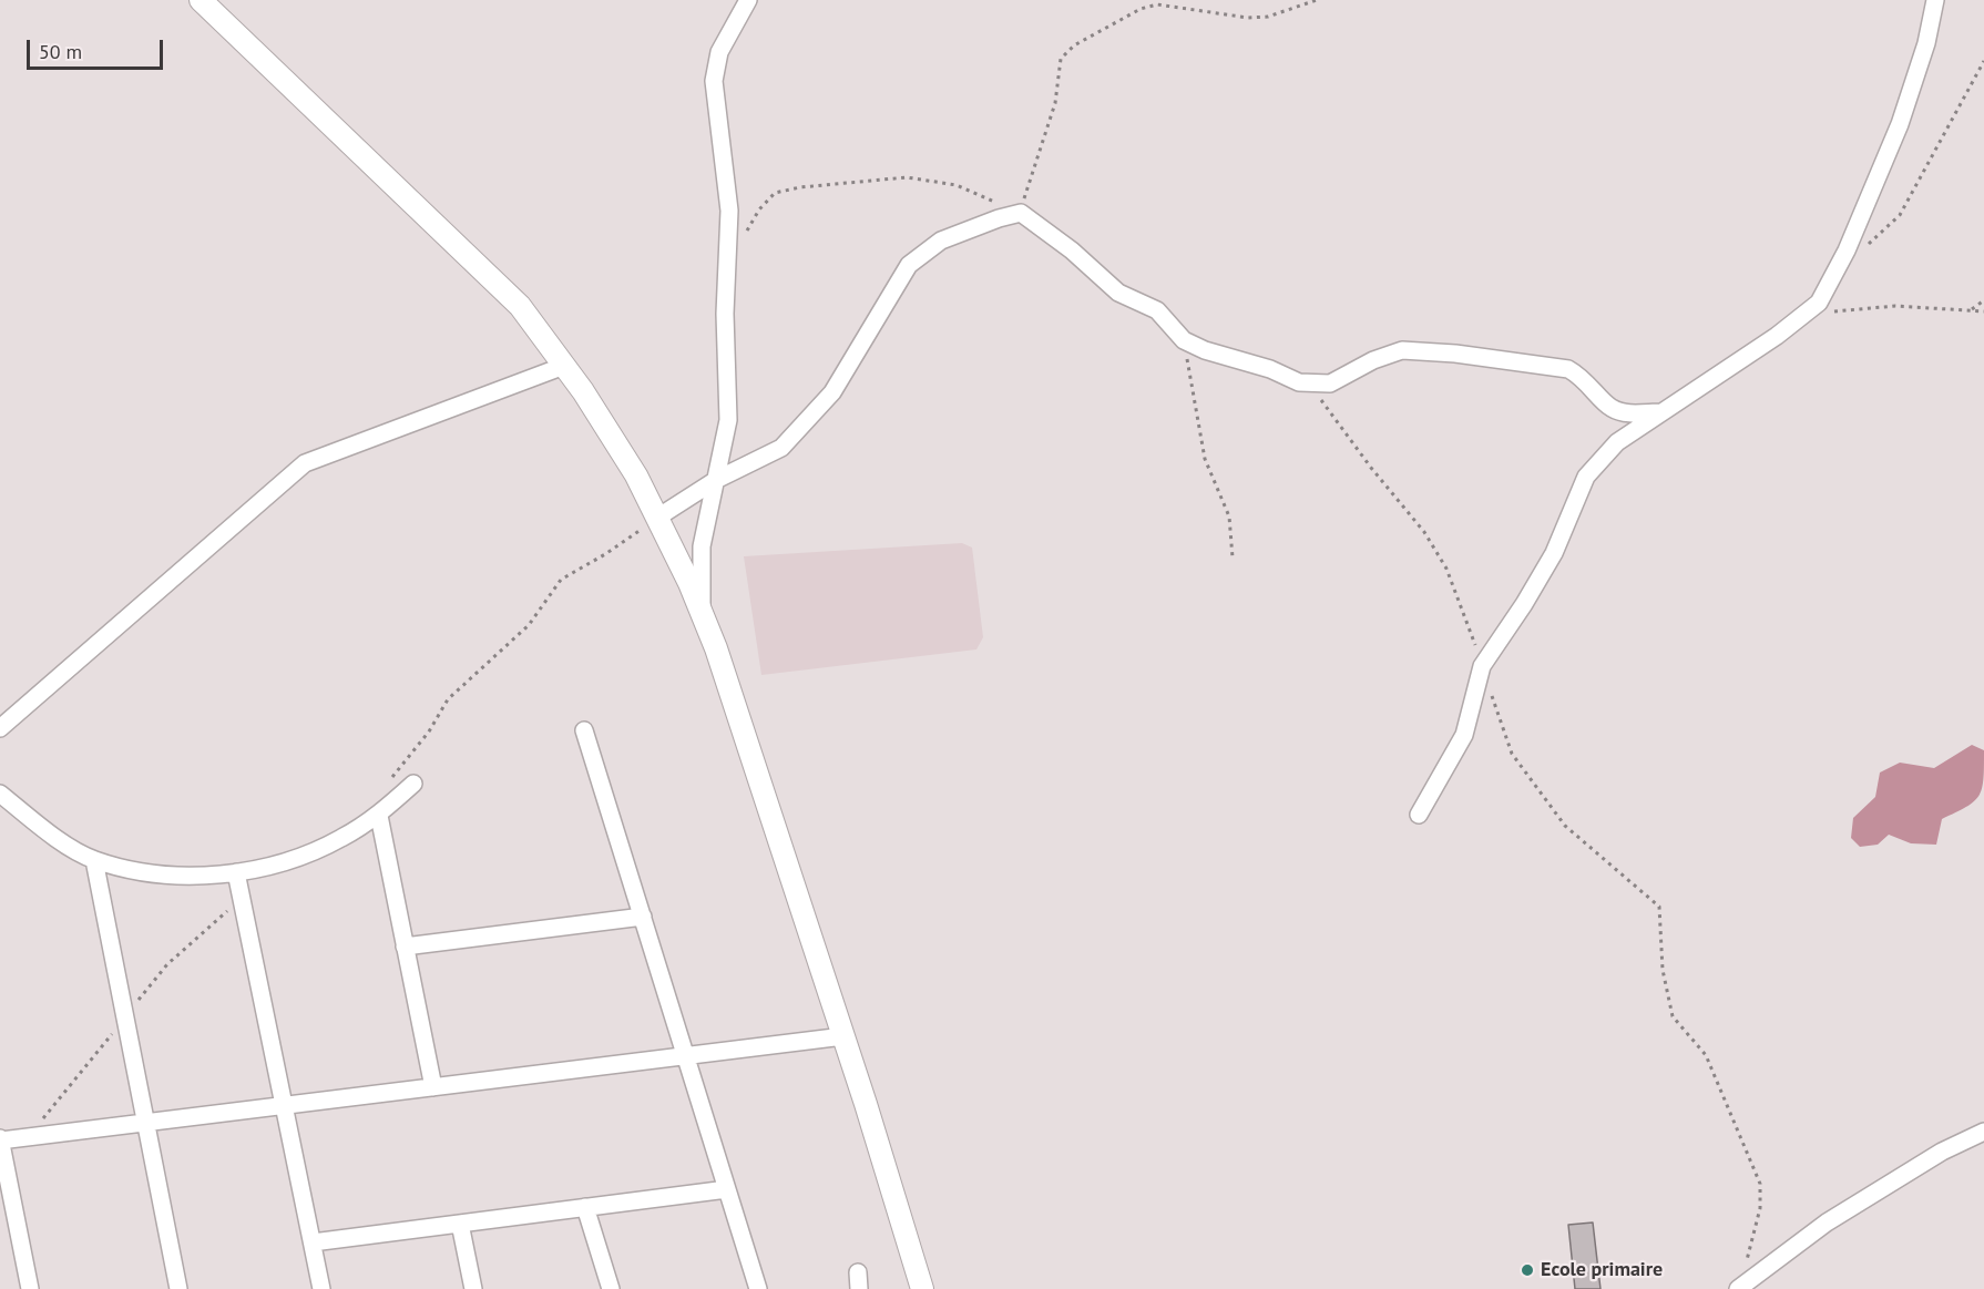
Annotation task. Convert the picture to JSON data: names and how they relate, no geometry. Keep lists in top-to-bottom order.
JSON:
{
  "places": ["Ecole primaire"],
  "scale_bar": "50 m"
}
